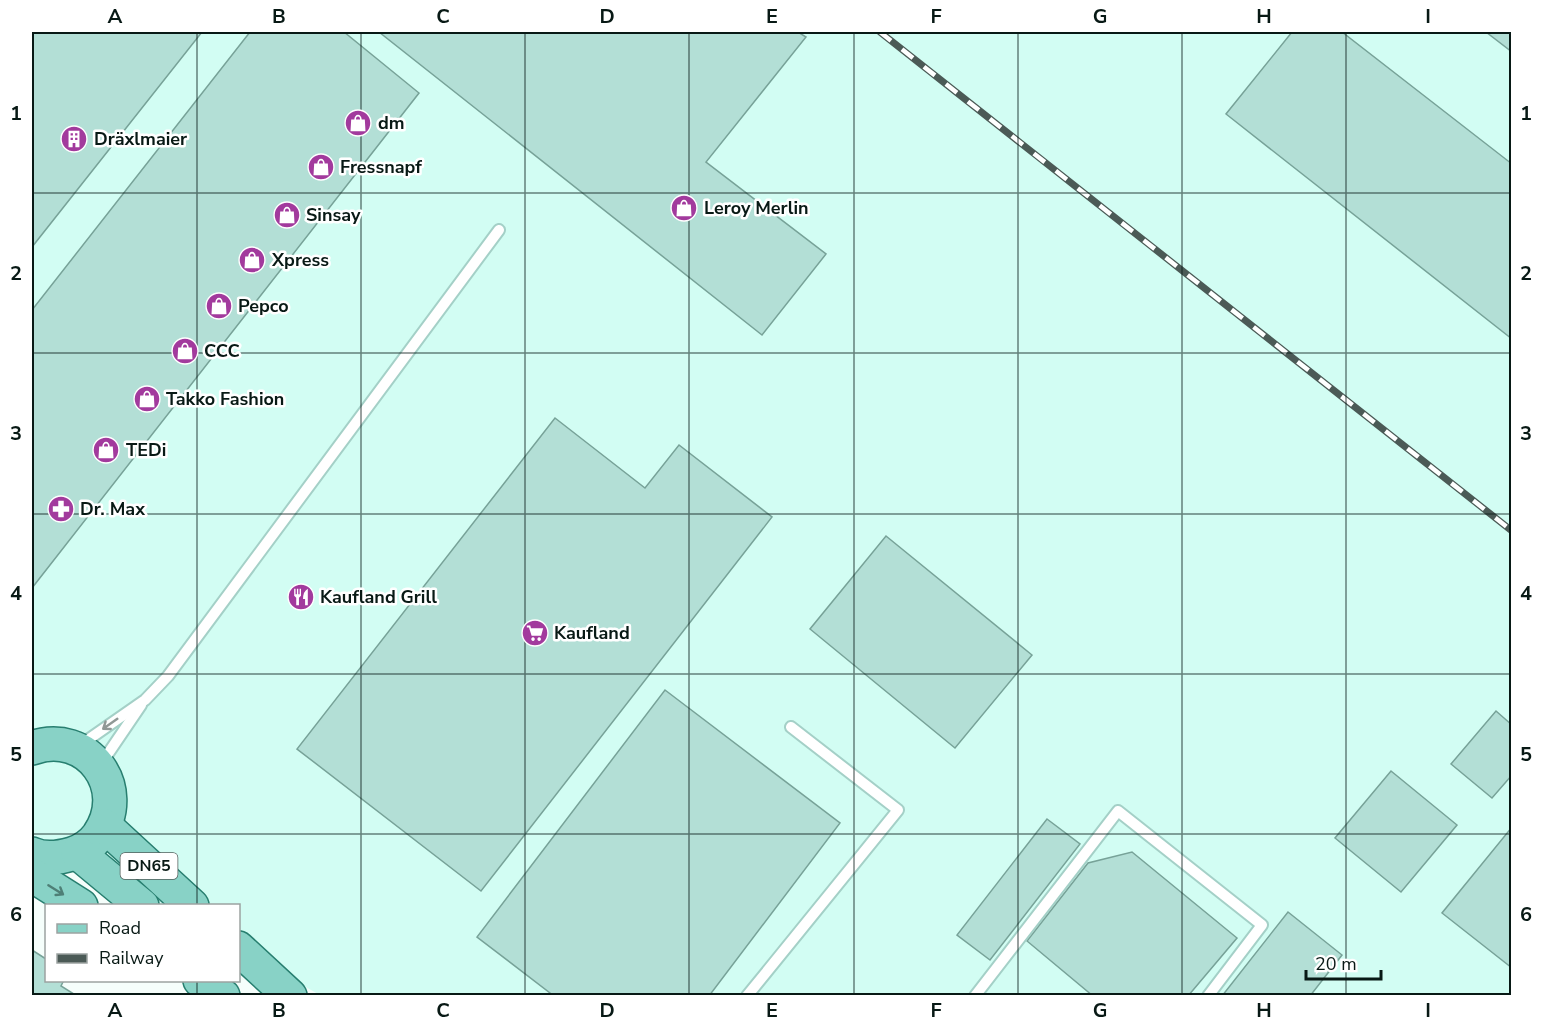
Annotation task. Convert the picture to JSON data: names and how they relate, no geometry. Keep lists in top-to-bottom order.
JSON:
{
  "streets": {
    "main road": ["DN65"]
  },
  "places": {
    "shop": [
      "dm",
      "Fressnapf",
      "Leroy Merlin",
      "Sinsay",
      "Xpress",
      "Pepco",
      "CCC",
      "Takko Fashion",
      "TEDi"
    ],
    "building": ["Dräxlmaier"],
    "pharmacy": ["Dr. Max"],
    "restaurant": ["Kaufland Grill"],
    "supermarket": ["Kaufland"]
  },
  "legend": ["Road", "Railway"],
  "scale_bar": "20 m",
  "grid": {
    "columns": [
      "A",
      "B",
      "C",
      "D",
      "E",
      "F",
      "G",
      "H",
      "I"
    ],
    "rows": [
      "1",
      "2",
      "3",
      "4",
      "5",
      "6"
    ]
  }
}
